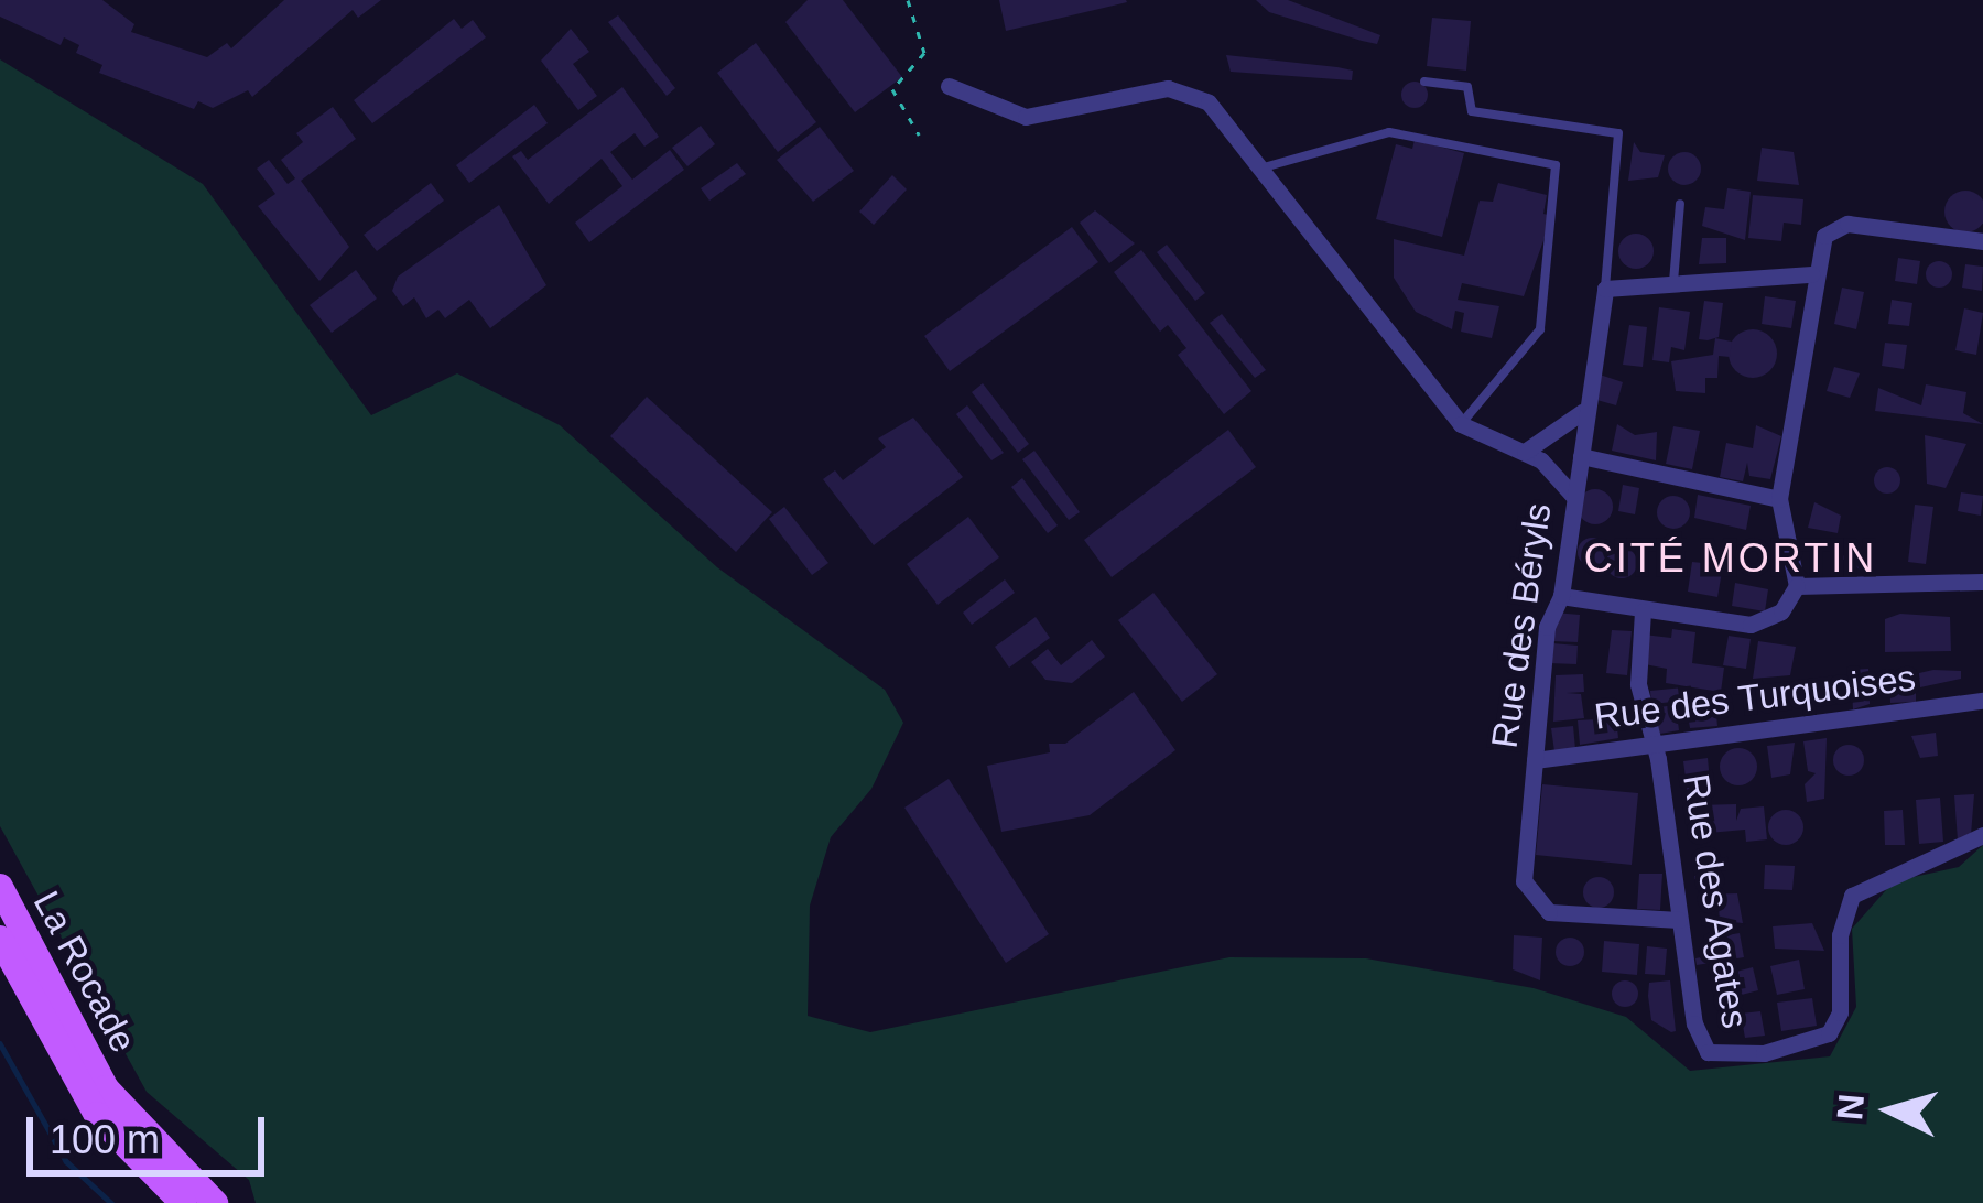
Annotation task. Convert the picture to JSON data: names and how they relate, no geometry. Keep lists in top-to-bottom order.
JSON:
{
  "streets": {
    "main road": ["La Rocade"],
    "street": ["Rue des Béryls", "Rue des Turquoises", "Rue des Agates"]
  },
  "crossings": [
    ["Rue des Béryls", "Rue des Turquoises"],
    ["Rue des Béryls", "Rue des Agates"],
    ["Rue des Turquoises", "Rue des Agates"]
  ],
  "districts": ["CITÉ MORTIN"],
  "scale_bar": "100 m",
  "north": "left"
}
